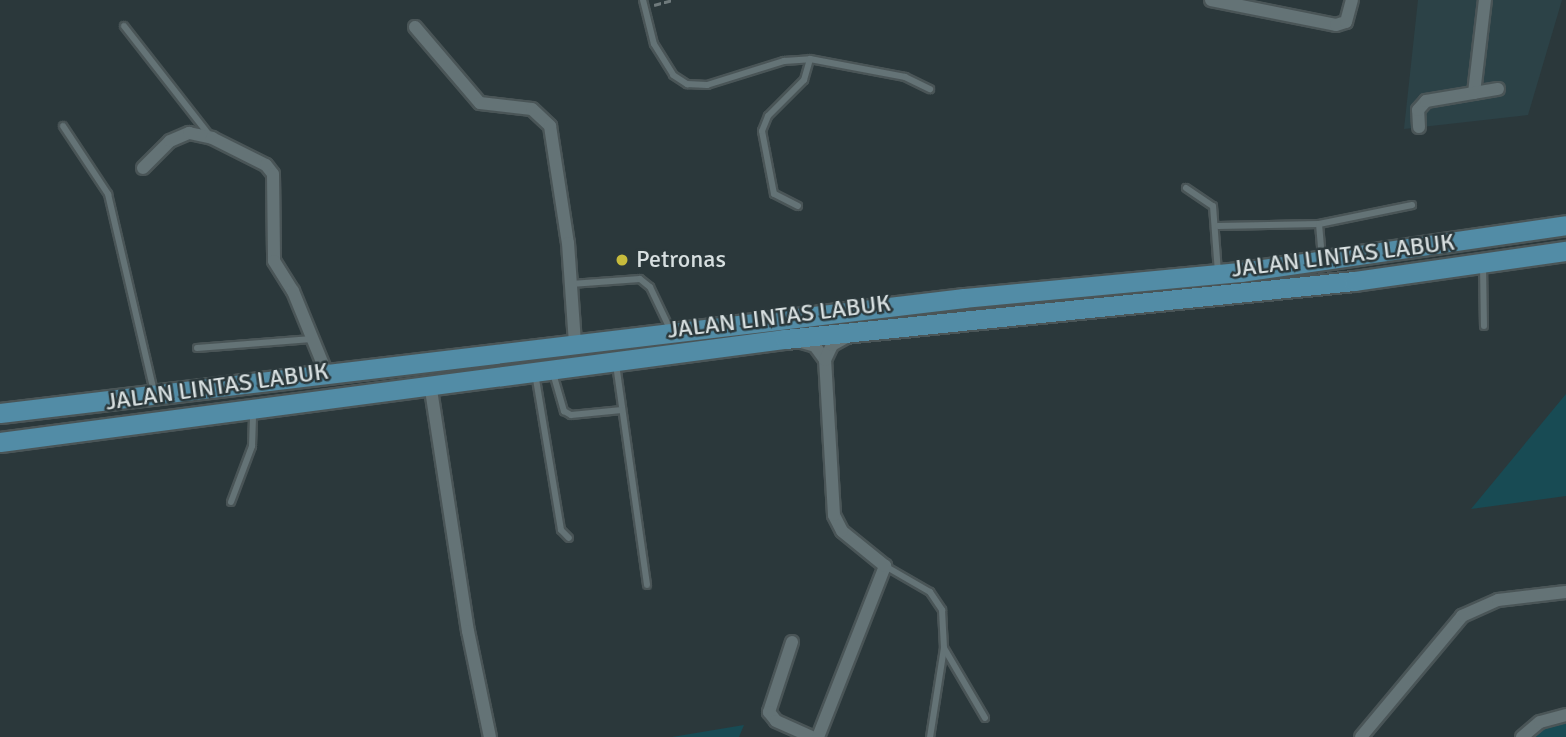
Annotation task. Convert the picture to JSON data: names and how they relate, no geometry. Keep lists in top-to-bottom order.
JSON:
{
  "streets": {
    "main road": ["JALAN LINTAS LABUK"]
  },
  "places": ["Petronas"]
}
